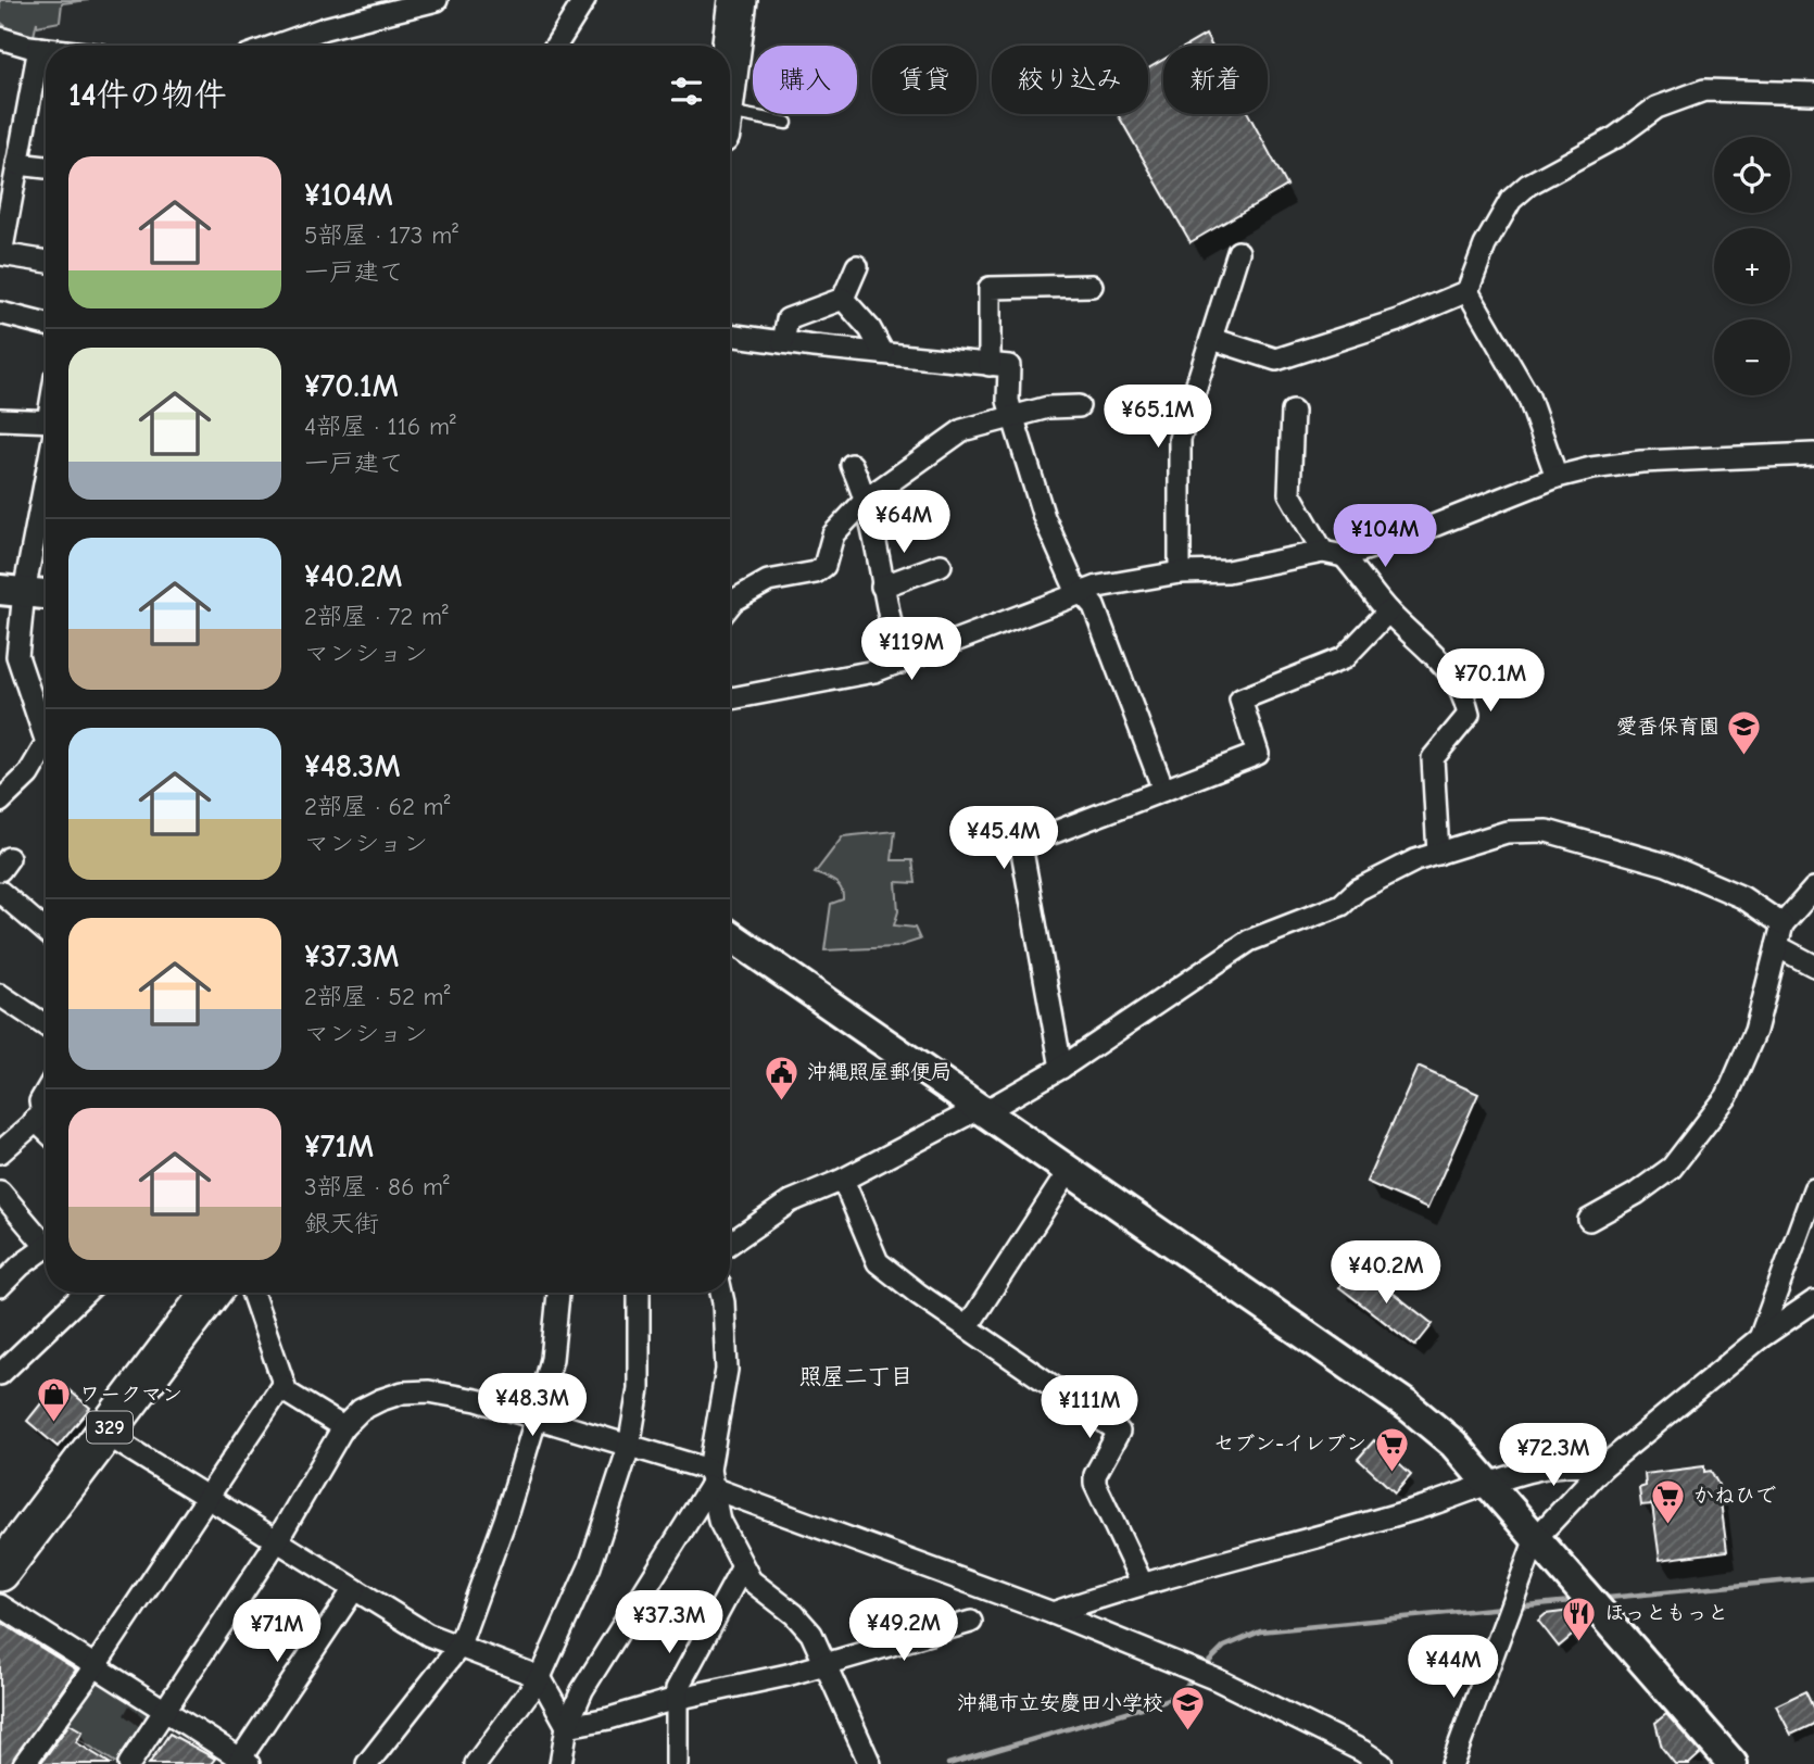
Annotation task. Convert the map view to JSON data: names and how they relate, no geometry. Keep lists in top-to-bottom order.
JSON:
{
  "streets": {
    "highway": ["329"]
  },
  "districts": ["照屋二丁目"],
  "places": {
    "school or university": ["愛香保育園", "沖縄市立安慶田小学校"],
    "public building": ["沖縄照屋郵便局"],
    "shop": ["ワークマン"],
    "supermarket": ["セブン-イレブン", "かねひで"],
    "restaurant": ["ほっともっと"]
  },
  "page": {
    "chip": [
      "購入",
      "賃貸",
      "絞り込み",
      "新着"
    ],
    "heading": "14件の物件",
    "map_buttons": ["+", "−"],
    "list": [
      {
        "name": "¥104M",
        "note": "5部屋 · 173 m² · 一戸建て"
      },
      {
        "name": "¥70.1M",
        "note": "4部屋 · 116 m² · 一戸建て"
      },
      {
        "name": "¥40.2M",
        "note": "2部屋 · 72 m² · マンション"
      },
      {
        "name": "¥48.3M",
        "note": "2部屋 · 62 m² · マンション"
      },
      {
        "name": "¥37.3M",
        "note": "2部屋 · 52 m² · マンション"
      },
      {
        "name": "¥71M",
        "note": "3部屋 · 86 m² · 銀天街"
      }
    ],
    "price": [
      "¥65.1M",
      "¥64M",
      "¥104M",
      "¥119M",
      "¥70.1M",
      "¥45.4M",
      "¥40.2M",
      "¥48.3M",
      "¥111M",
      "¥72.3M",
      "¥37.3M",
      "¥49.2M",
      "¥71M",
      "¥44M"
    ]
  }
}
